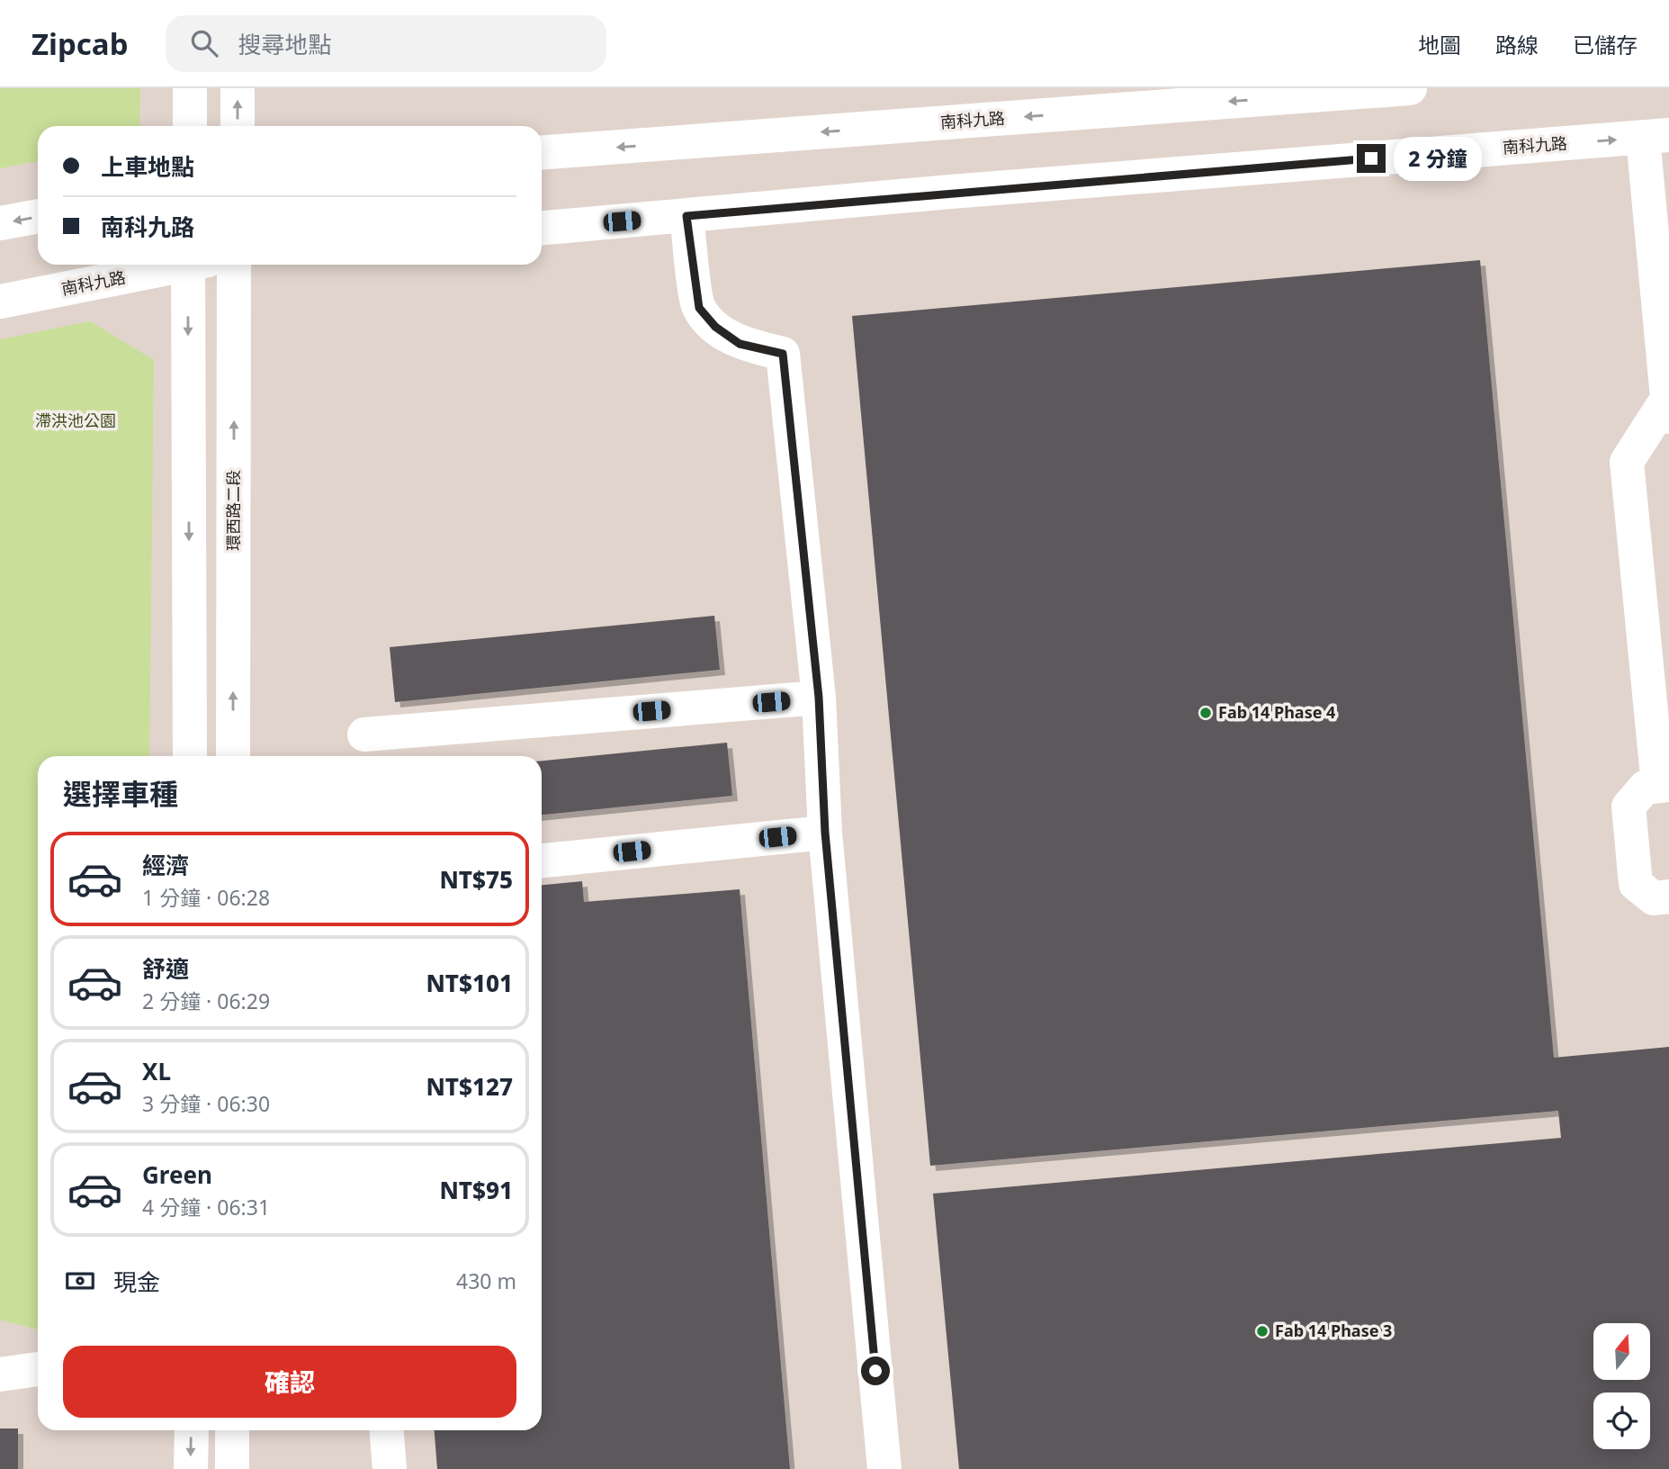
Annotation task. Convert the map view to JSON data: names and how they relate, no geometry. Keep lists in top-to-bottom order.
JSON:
{
  "streets": {
    "street": ["南科九路", "環西路二段"]
  },
  "parks": ["滯洪池公園"],
  "places": ["Fab 14 Phase 4", "Fab 14 Phase 3"],
  "north": "top",
  "page": {
    "header": "Zipcab",
    "search": "搜尋地點",
    "nav": ["地圖", "路線", "已儲存"],
    "banner": ["上車地點", "南科九路"],
    "bubble": "2 分鐘",
    "heading": "選擇車種",
    "list": [
      {
        "name": "經濟",
        "note": "1 分鐘 · 06:28",
        "value": "NT$75"
      },
      {
        "name": "舒適",
        "note": "2 分鐘 · 06:29",
        "value": "NT$101"
      },
      {
        "name": "XL",
        "note": "3 分鐘 · 06:30",
        "value": "NT$127"
      },
      {
        "name": "Green",
        "note": "4 分鐘 · 06:31",
        "value": "NT$91"
      }
    ],
    "pay": ["現金", "430 m"],
    "buttons": "確認"
  }
}
